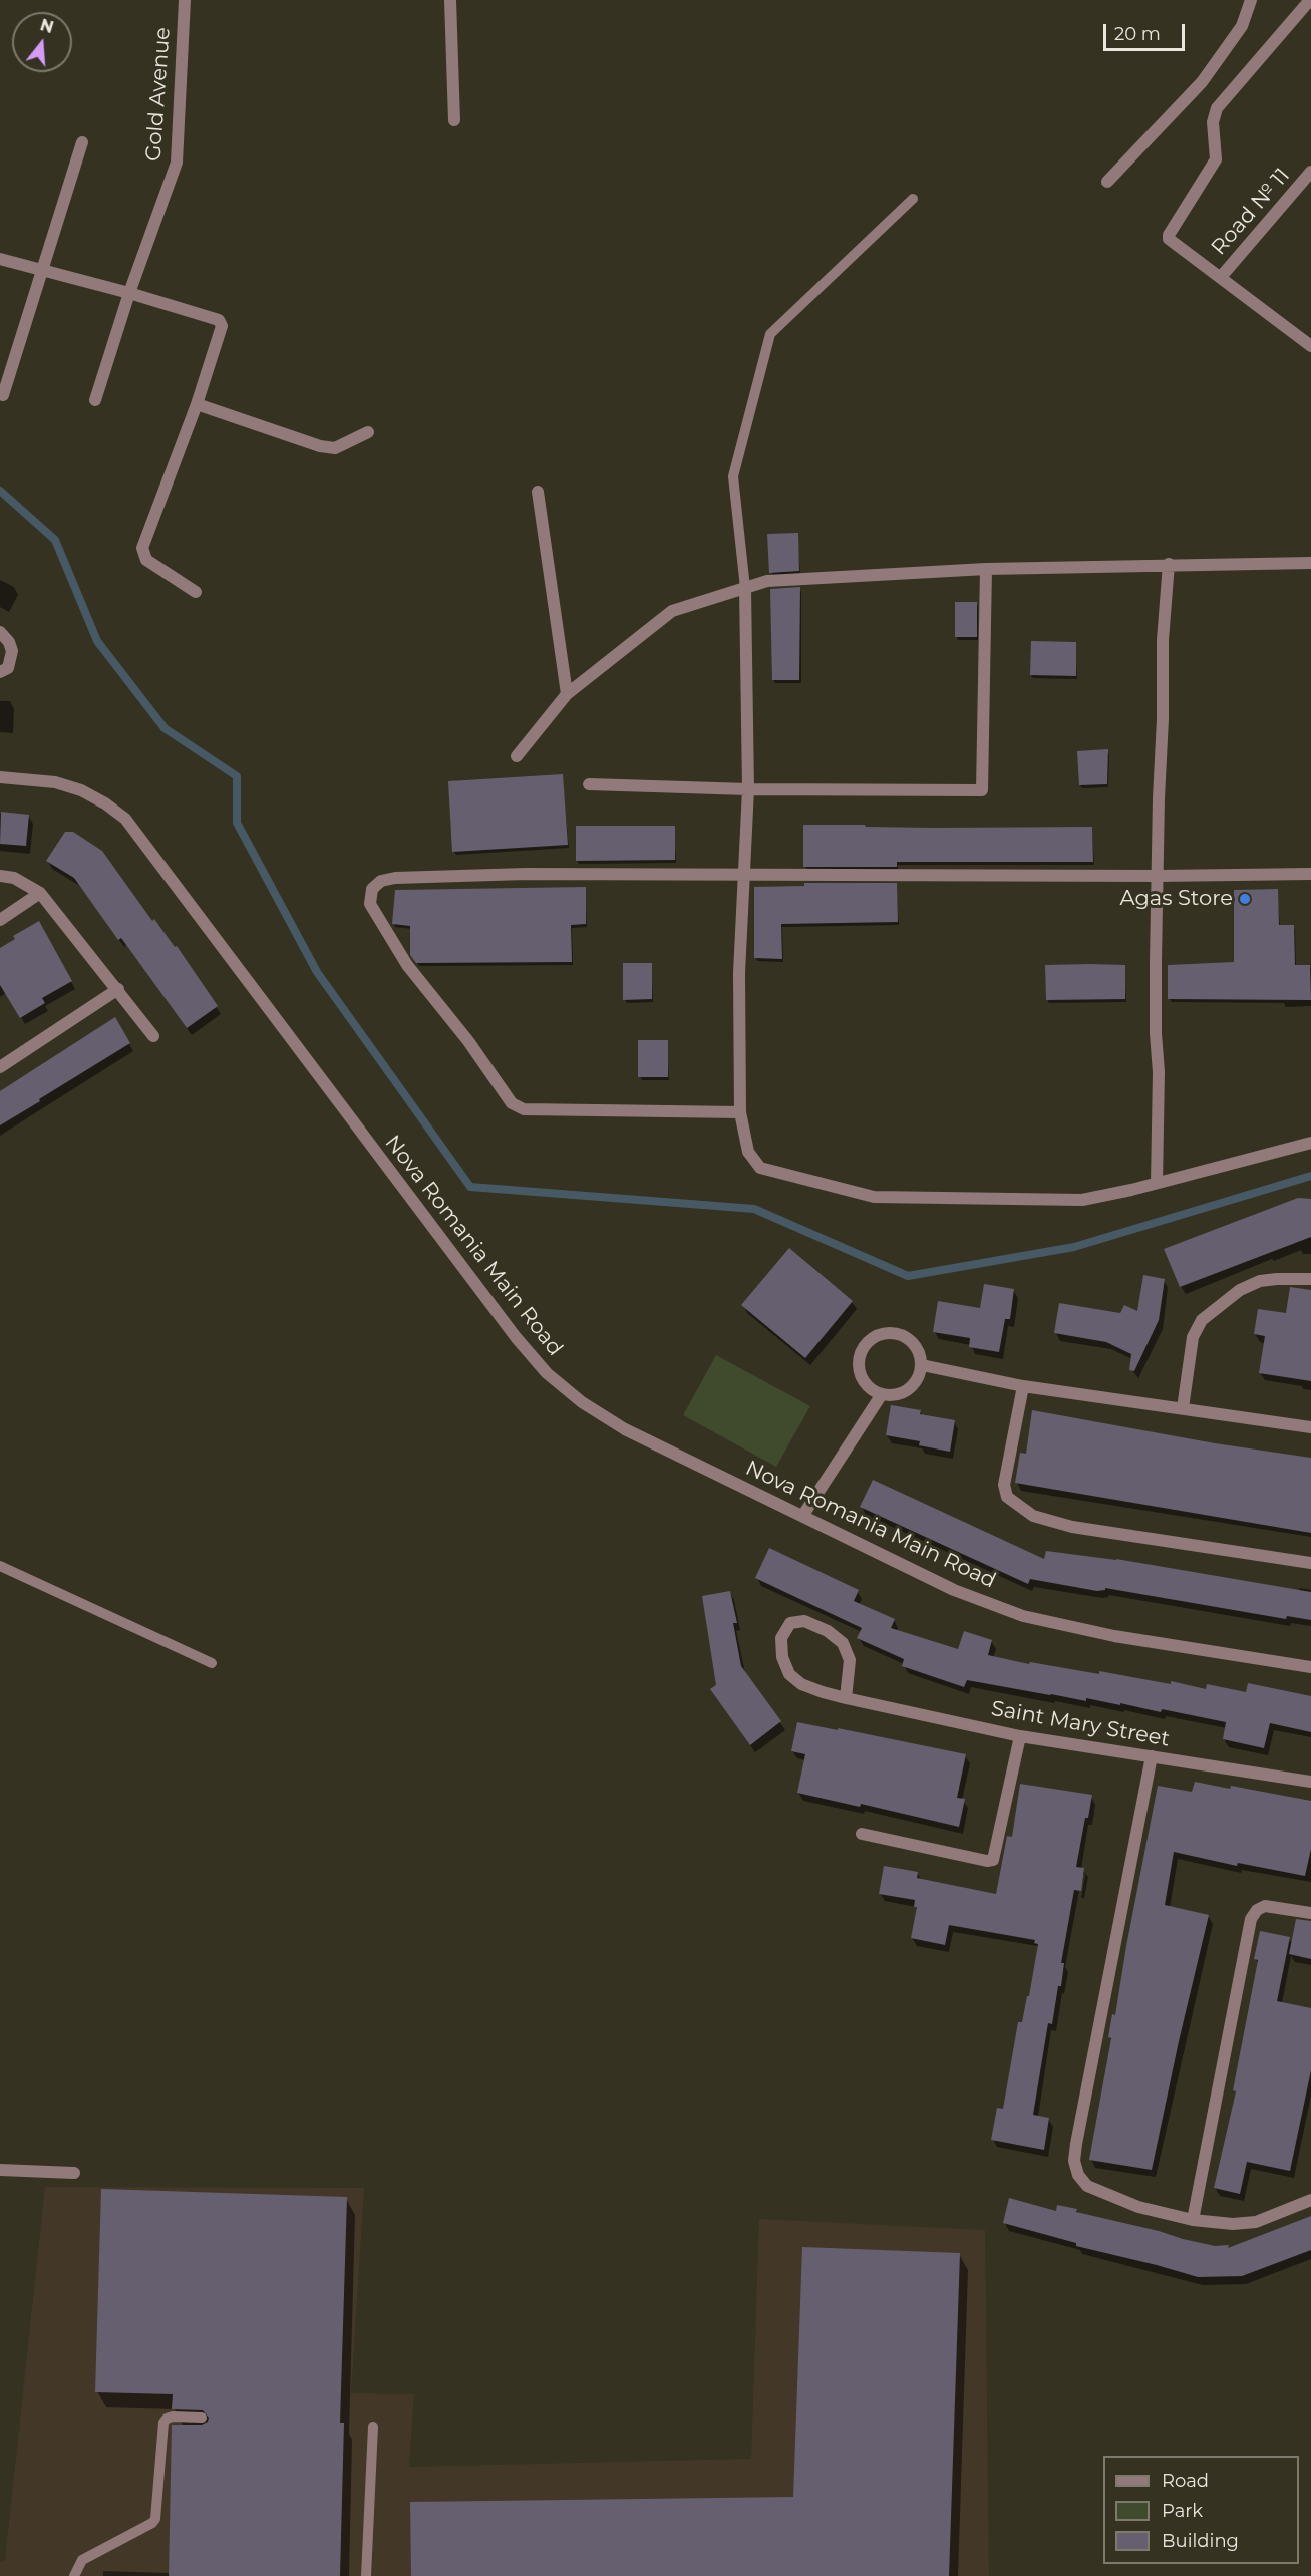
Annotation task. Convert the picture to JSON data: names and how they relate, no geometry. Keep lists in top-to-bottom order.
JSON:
{
  "streets": {
    "street": [
      "Gold Avenue",
      "Road № 11",
      "Nova Romania Main Road",
      "Saint Mary Street"
    ]
  },
  "places": ["Agas Store"],
  "legend": ["Road", "Park", "Building"],
  "scale_bar": "20 m",
  "north": "top"
}
